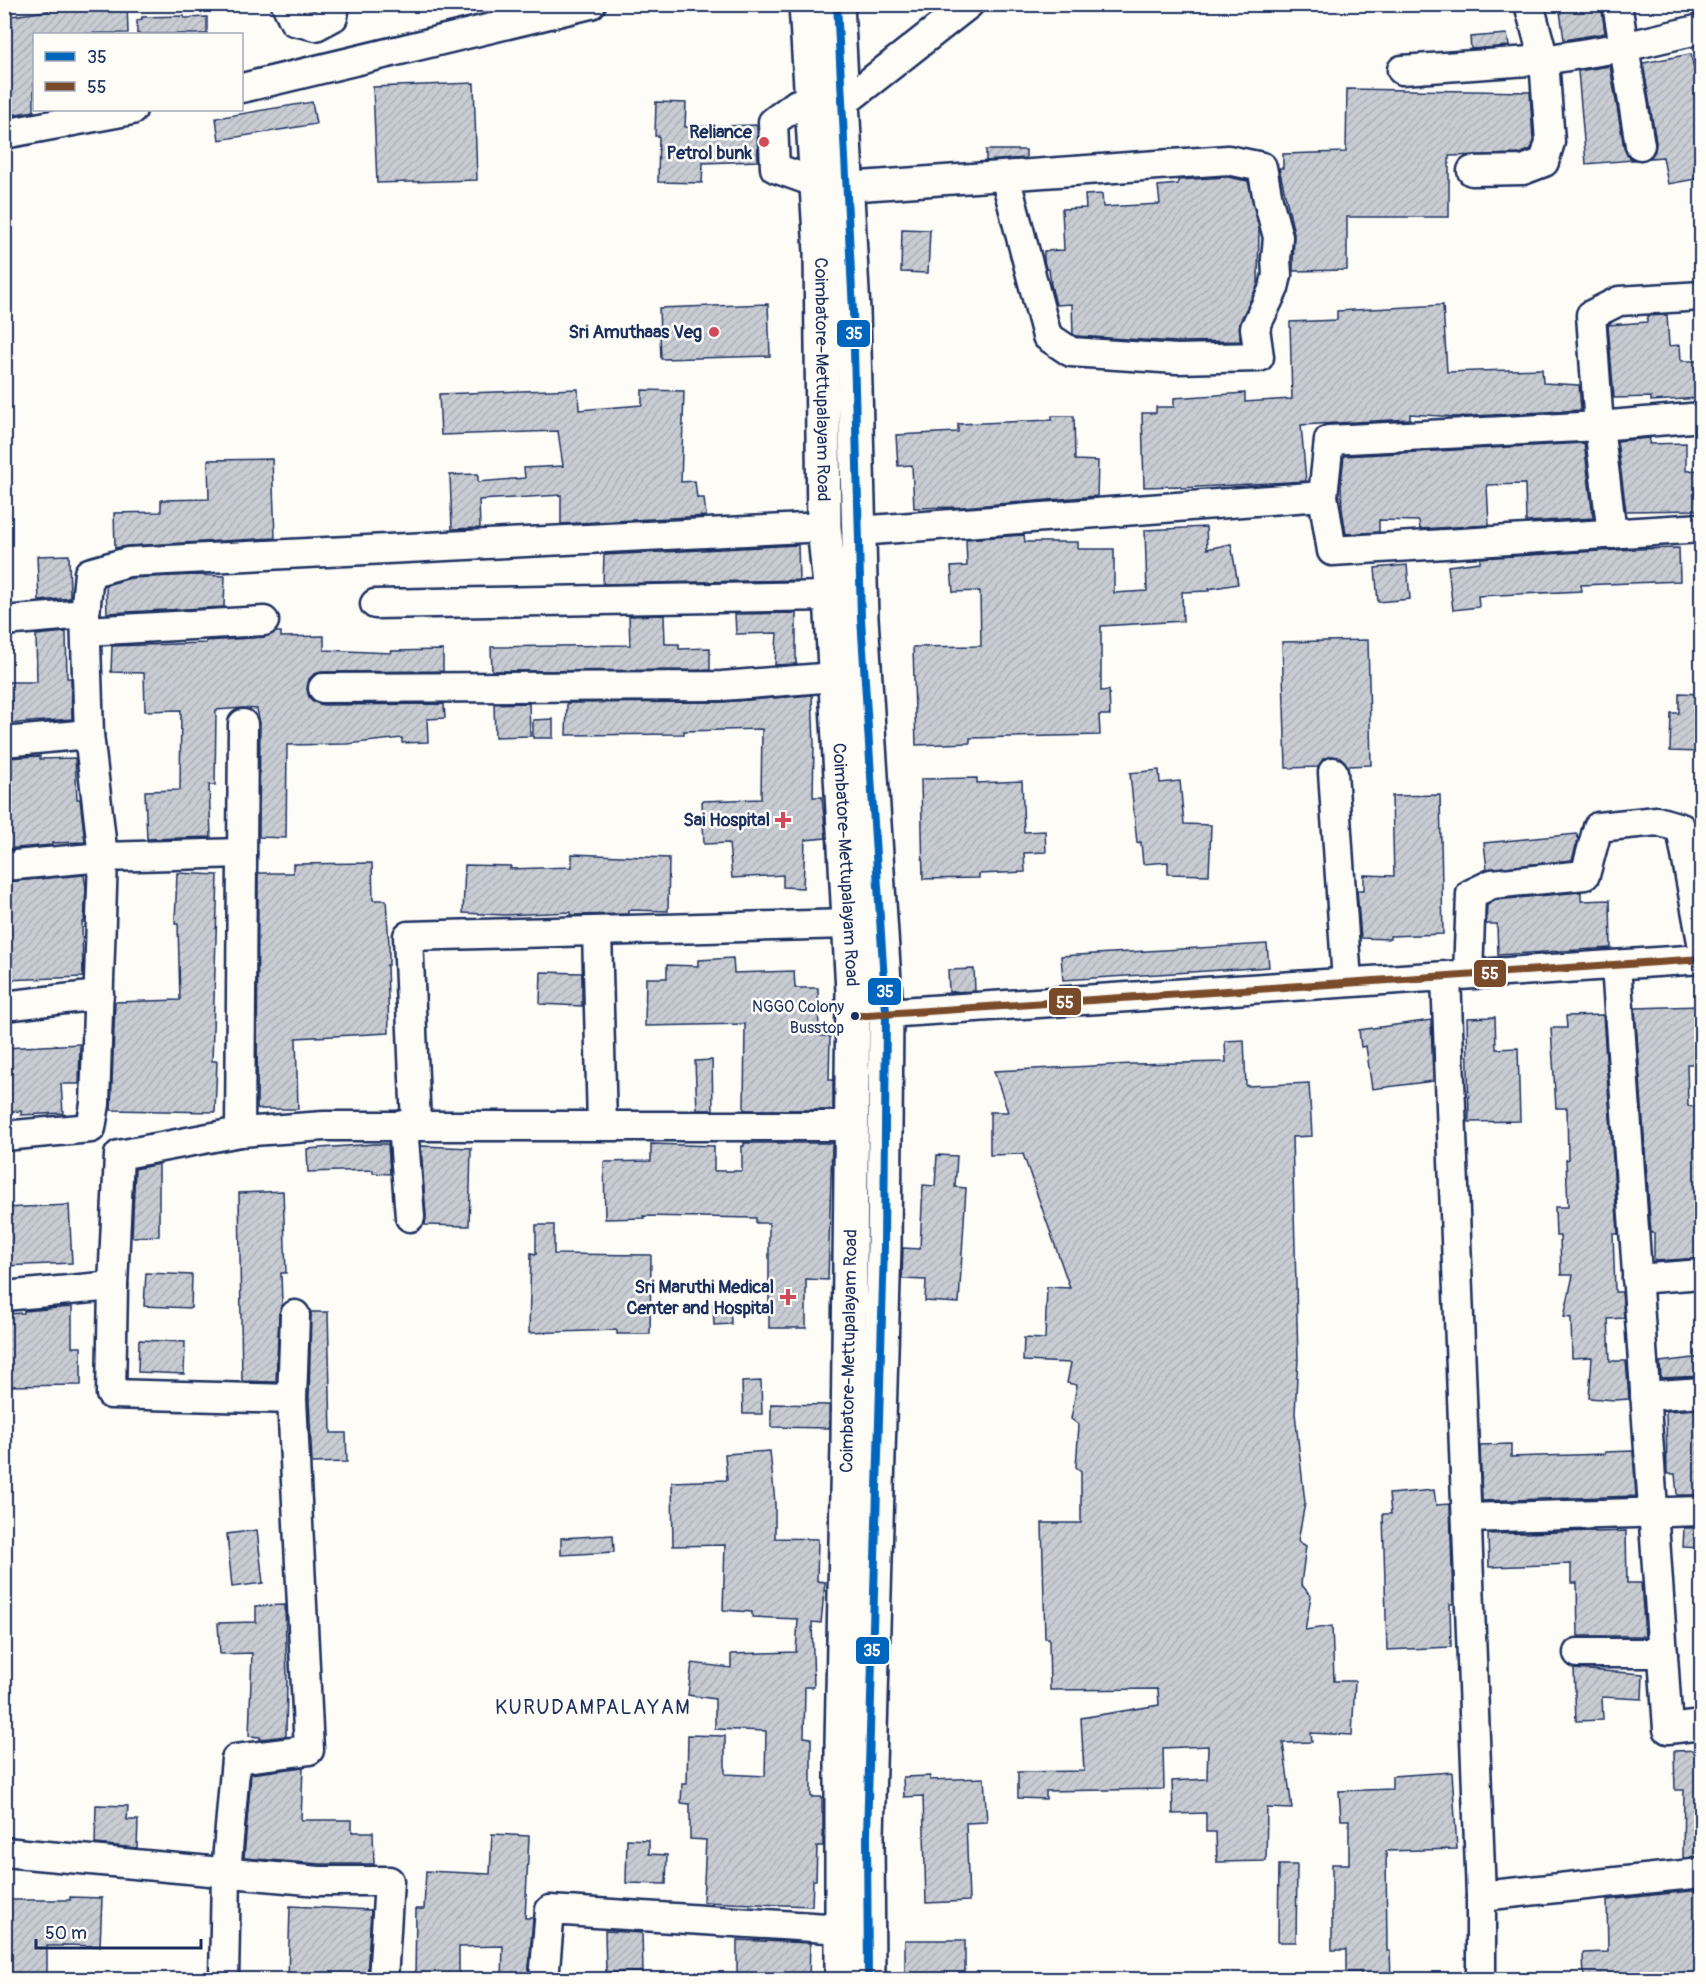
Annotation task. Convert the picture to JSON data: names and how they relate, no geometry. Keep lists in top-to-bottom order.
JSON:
{
  "streets": {
    "highway": ["Coimbatore-Mettupalayam Road"]
  },
  "districts": ["KURUDAMPALAYAM"],
  "places": {
    "other": ["Reliance Petrol bunk", "Sri Amuthaas Veg", "NGGO Colony Busstop"],
    "health": ["Sai Hospital", "Sri Maruthi Medical Center and Hospital"]
  },
  "lines": ["transit line 35", "transit line 55"],
  "legend": ["35", "55"],
  "scale_bar": "50 m"
}
